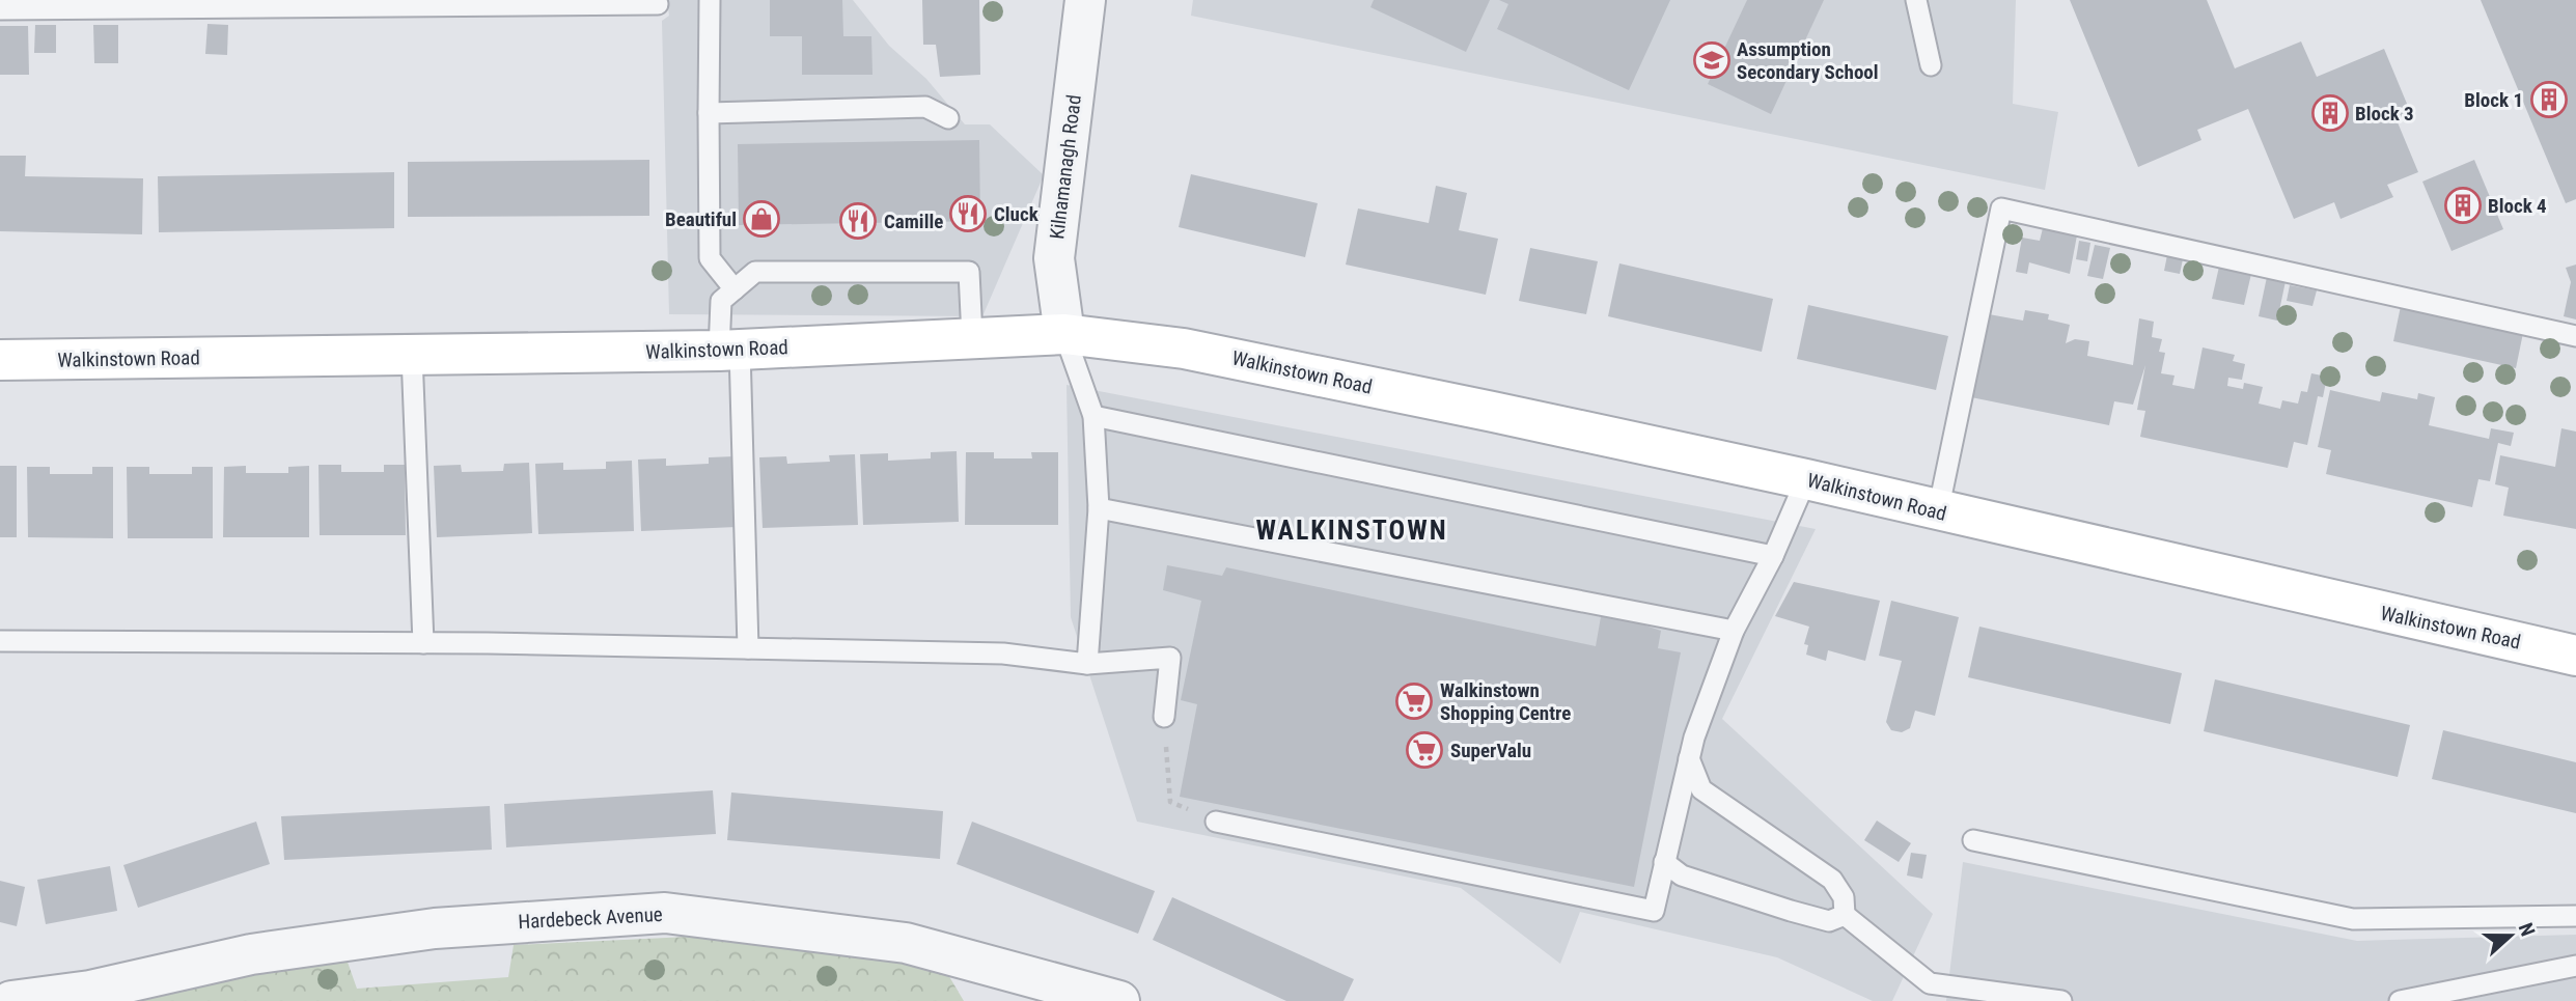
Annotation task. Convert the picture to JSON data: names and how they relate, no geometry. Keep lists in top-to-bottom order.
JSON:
{
  "streets": {
    "main road": ["Walkinstown Road"],
    "street": ["Kilnamanagh Road", "Hardebeck Avenue"]
  },
  "crossings": [
    ["Kilnamanagh Road", "Walkinstown Road"]
  ],
  "districts": ["WALKINSTOWN"],
  "places": {
    "school or university": ["Assumption Secondary School"],
    "building": ["Block 1", "Block 3", "Block 4"],
    "restaurant": ["Cluck", "Camille"],
    "shop": ["Beautiful"],
    "supermarket": ["Walkinstown Shopping Centre", "SuperValu"]
  },
  "north": "right"
}
